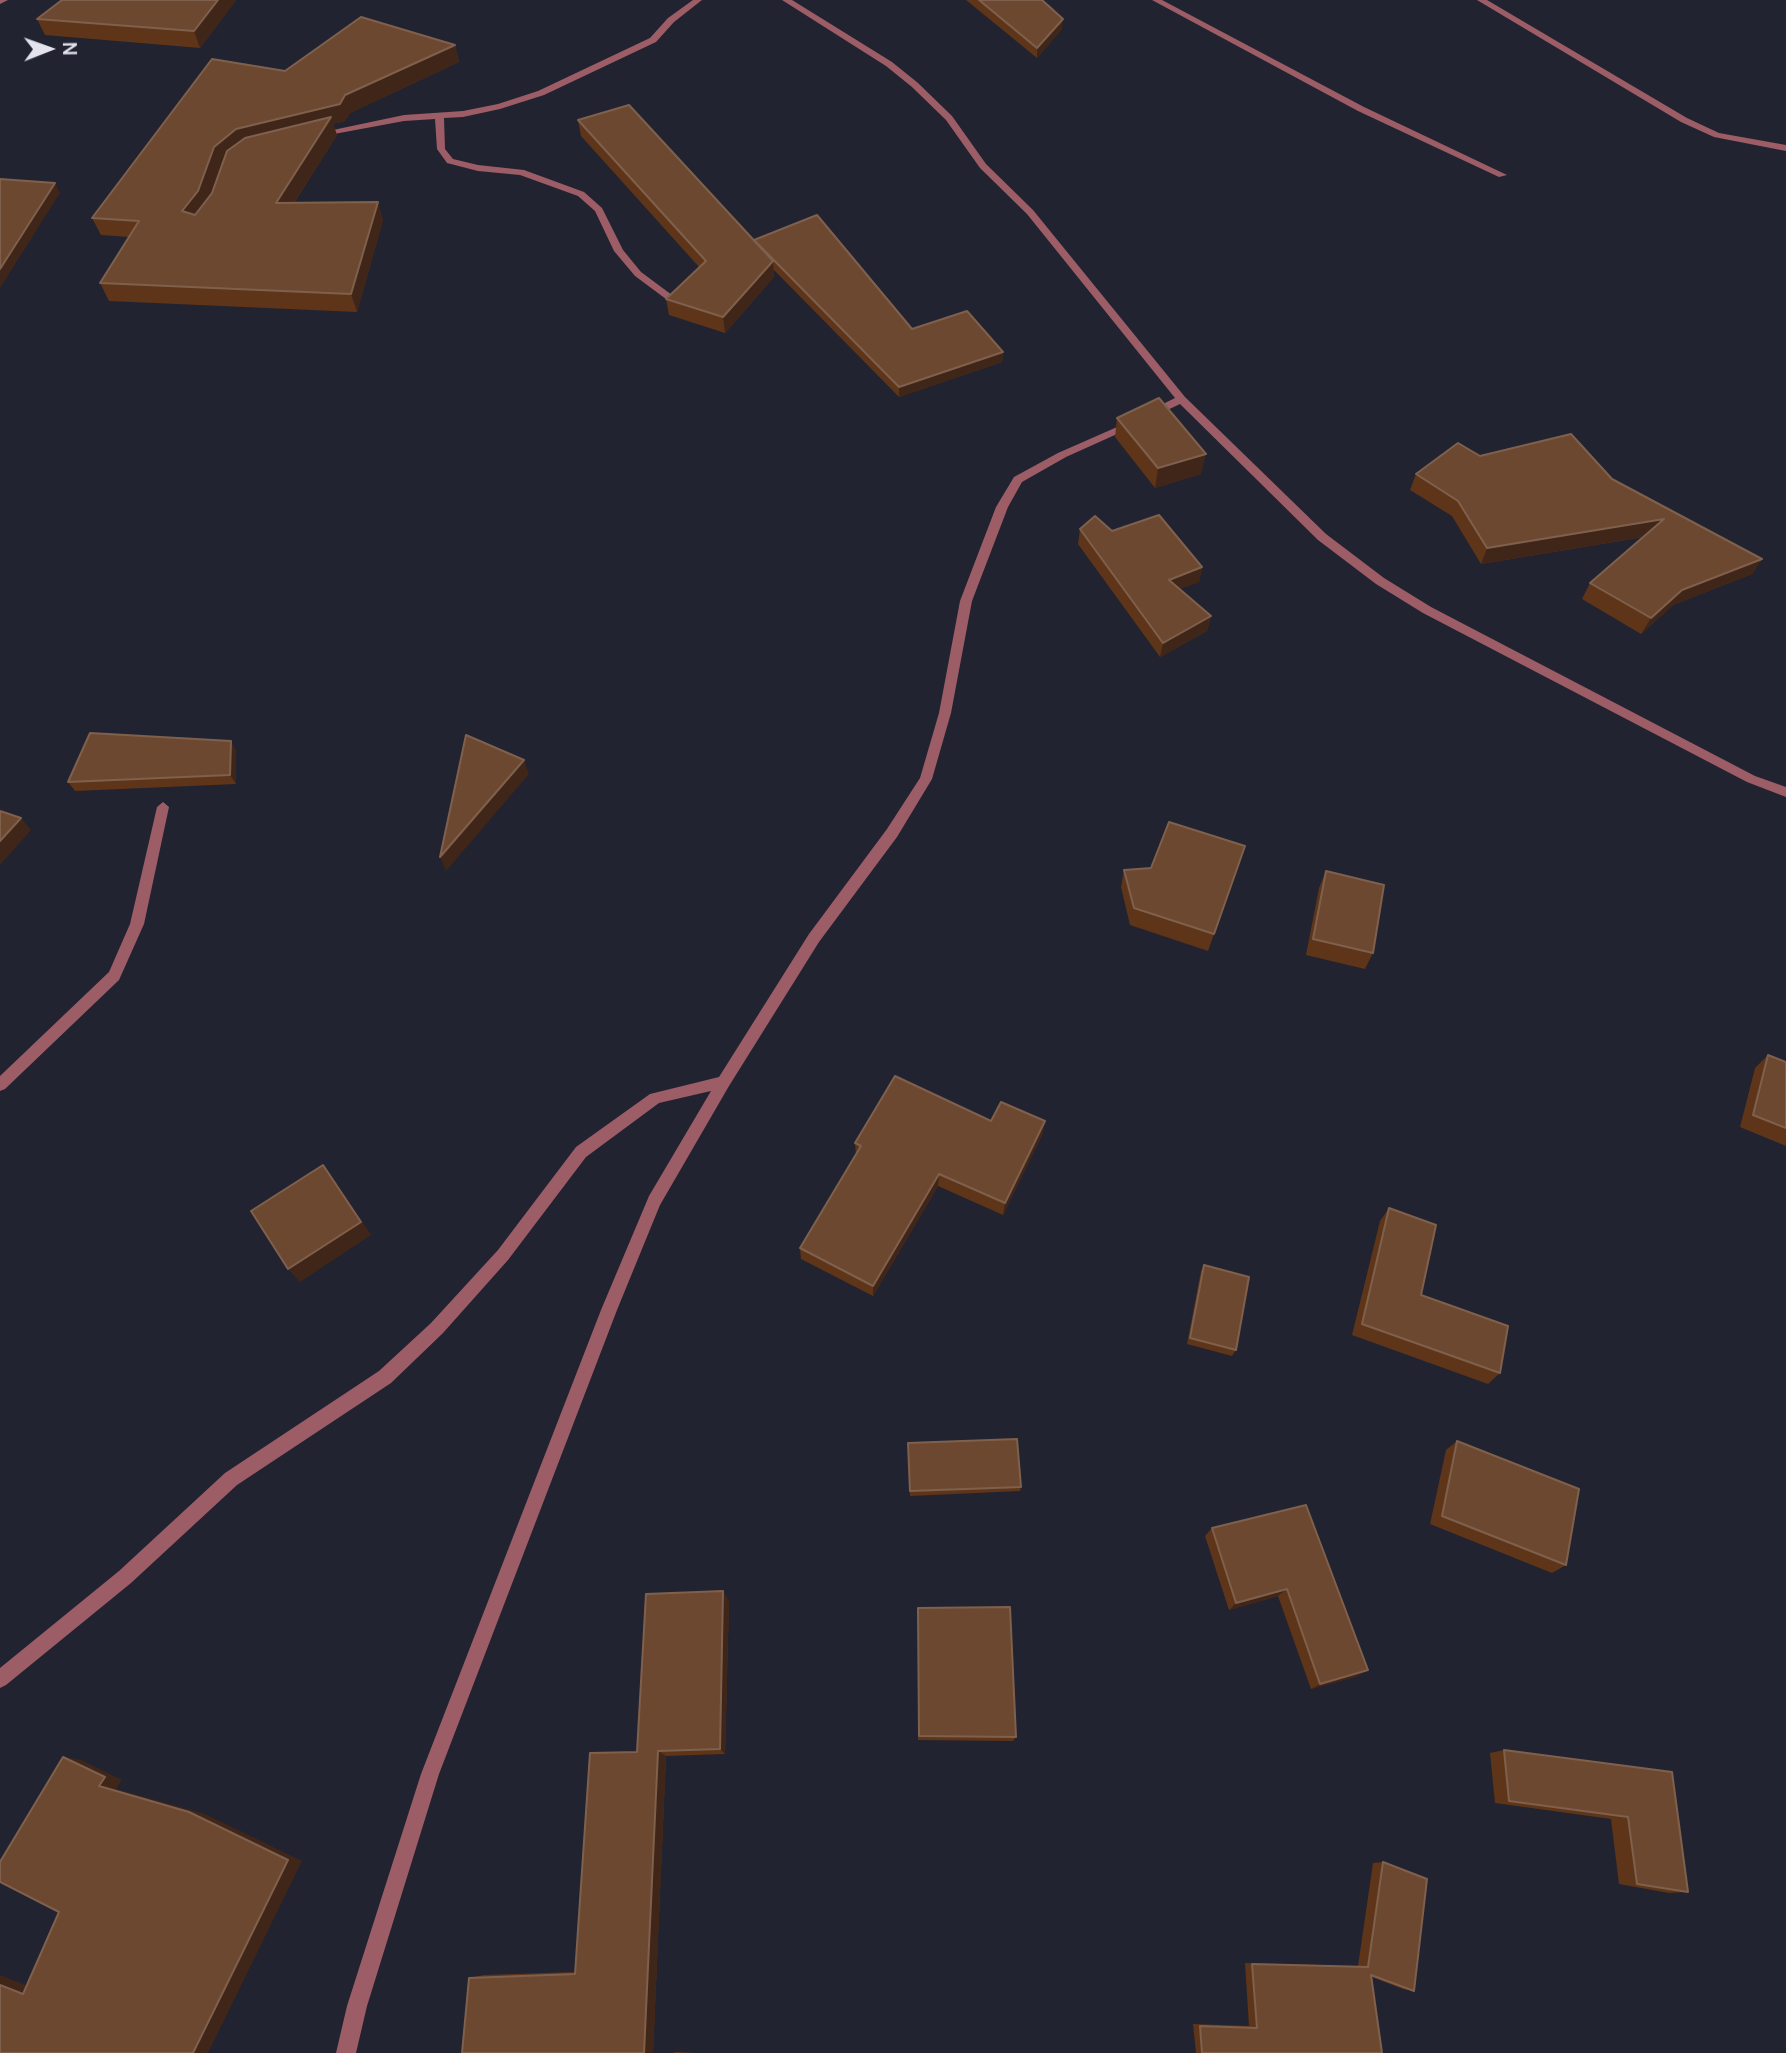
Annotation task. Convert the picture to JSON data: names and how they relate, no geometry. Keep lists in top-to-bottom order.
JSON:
{
  "north": "right"
}
